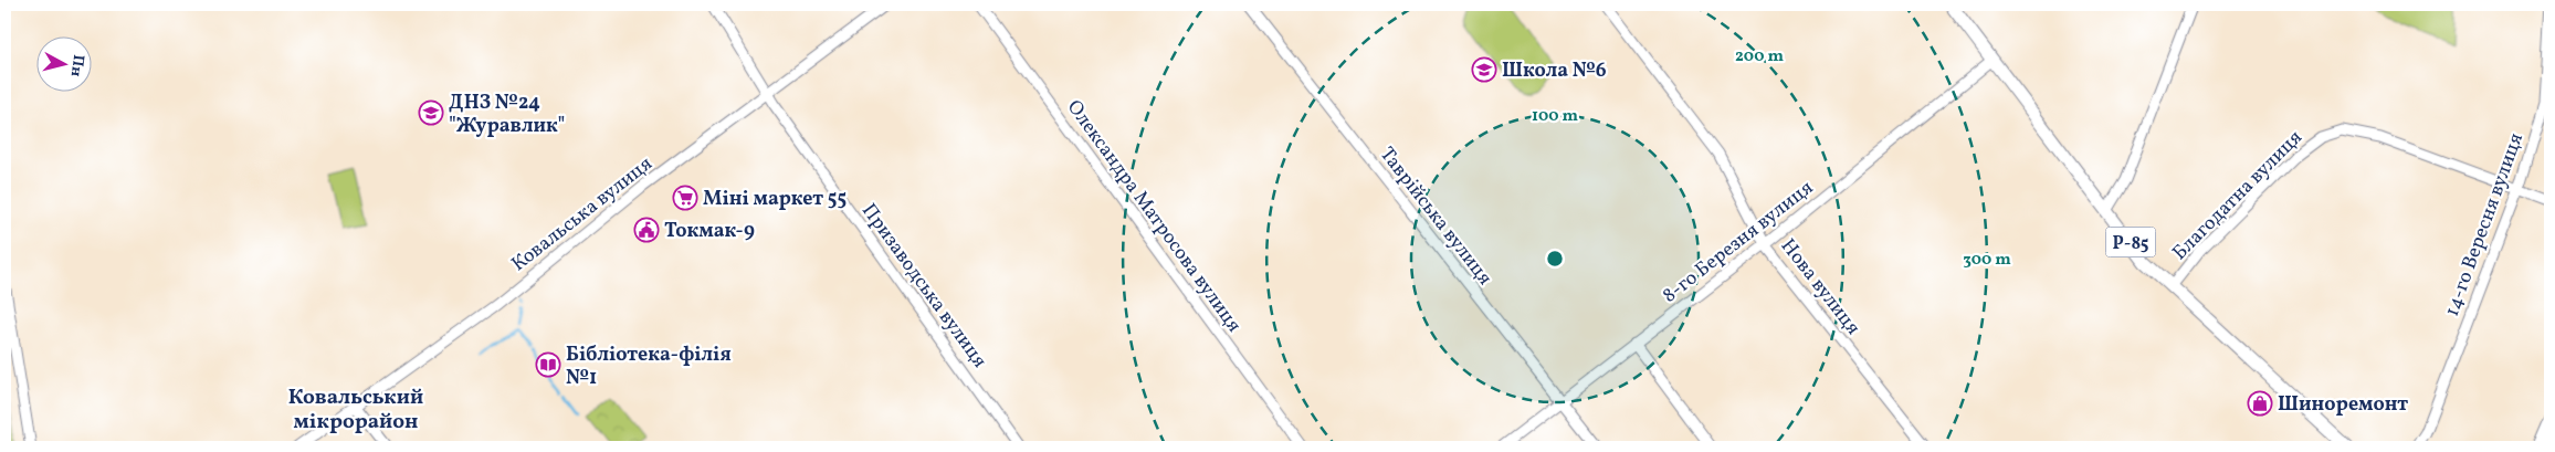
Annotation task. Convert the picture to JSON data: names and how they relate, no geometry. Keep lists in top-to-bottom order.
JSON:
{
  "streets": {
    "main road": ["Р-85"],
    "street": [
      "Благодатна вулиця",
      "Ковальська вулиця",
      "Олександра Матросова вулиця",
      "Таврійська вулиця",
      "14-го Вересня вулиця",
      "8-го Березня вулиця",
      "Призаводська вулиця",
      "Нова вулиця"
    ]
  },
  "crossings": [
    ["Благодатна вулиця", "14-го Вересня вулиця"],
    ["Благодатна вулиця", "Р-85"],
    ["Ковальська вулиця", "Призаводська вулиця"],
    ["Таврійська вулиця", "8-го Березня вулиця"],
    ["8-го Березня вулиця", "Р-85"],
    ["8-го Березня вулиця", "Нова вулиця"]
  ],
  "districts": ["Ковальський мікрорайон"],
  "places": {
    "school or university": ["Школа №6", "ДНЗ №24 \"Журавлик\""],
    "supermarket": ["Міні маркет 55"],
    "public building": ["Токмак-9"],
    "library": ["Бібліотека-філія №1"],
    "shop": ["Шиноремонт"]
  },
  "north": "right",
  "rings": ["200 m", "100 m", "300 m"]
}
